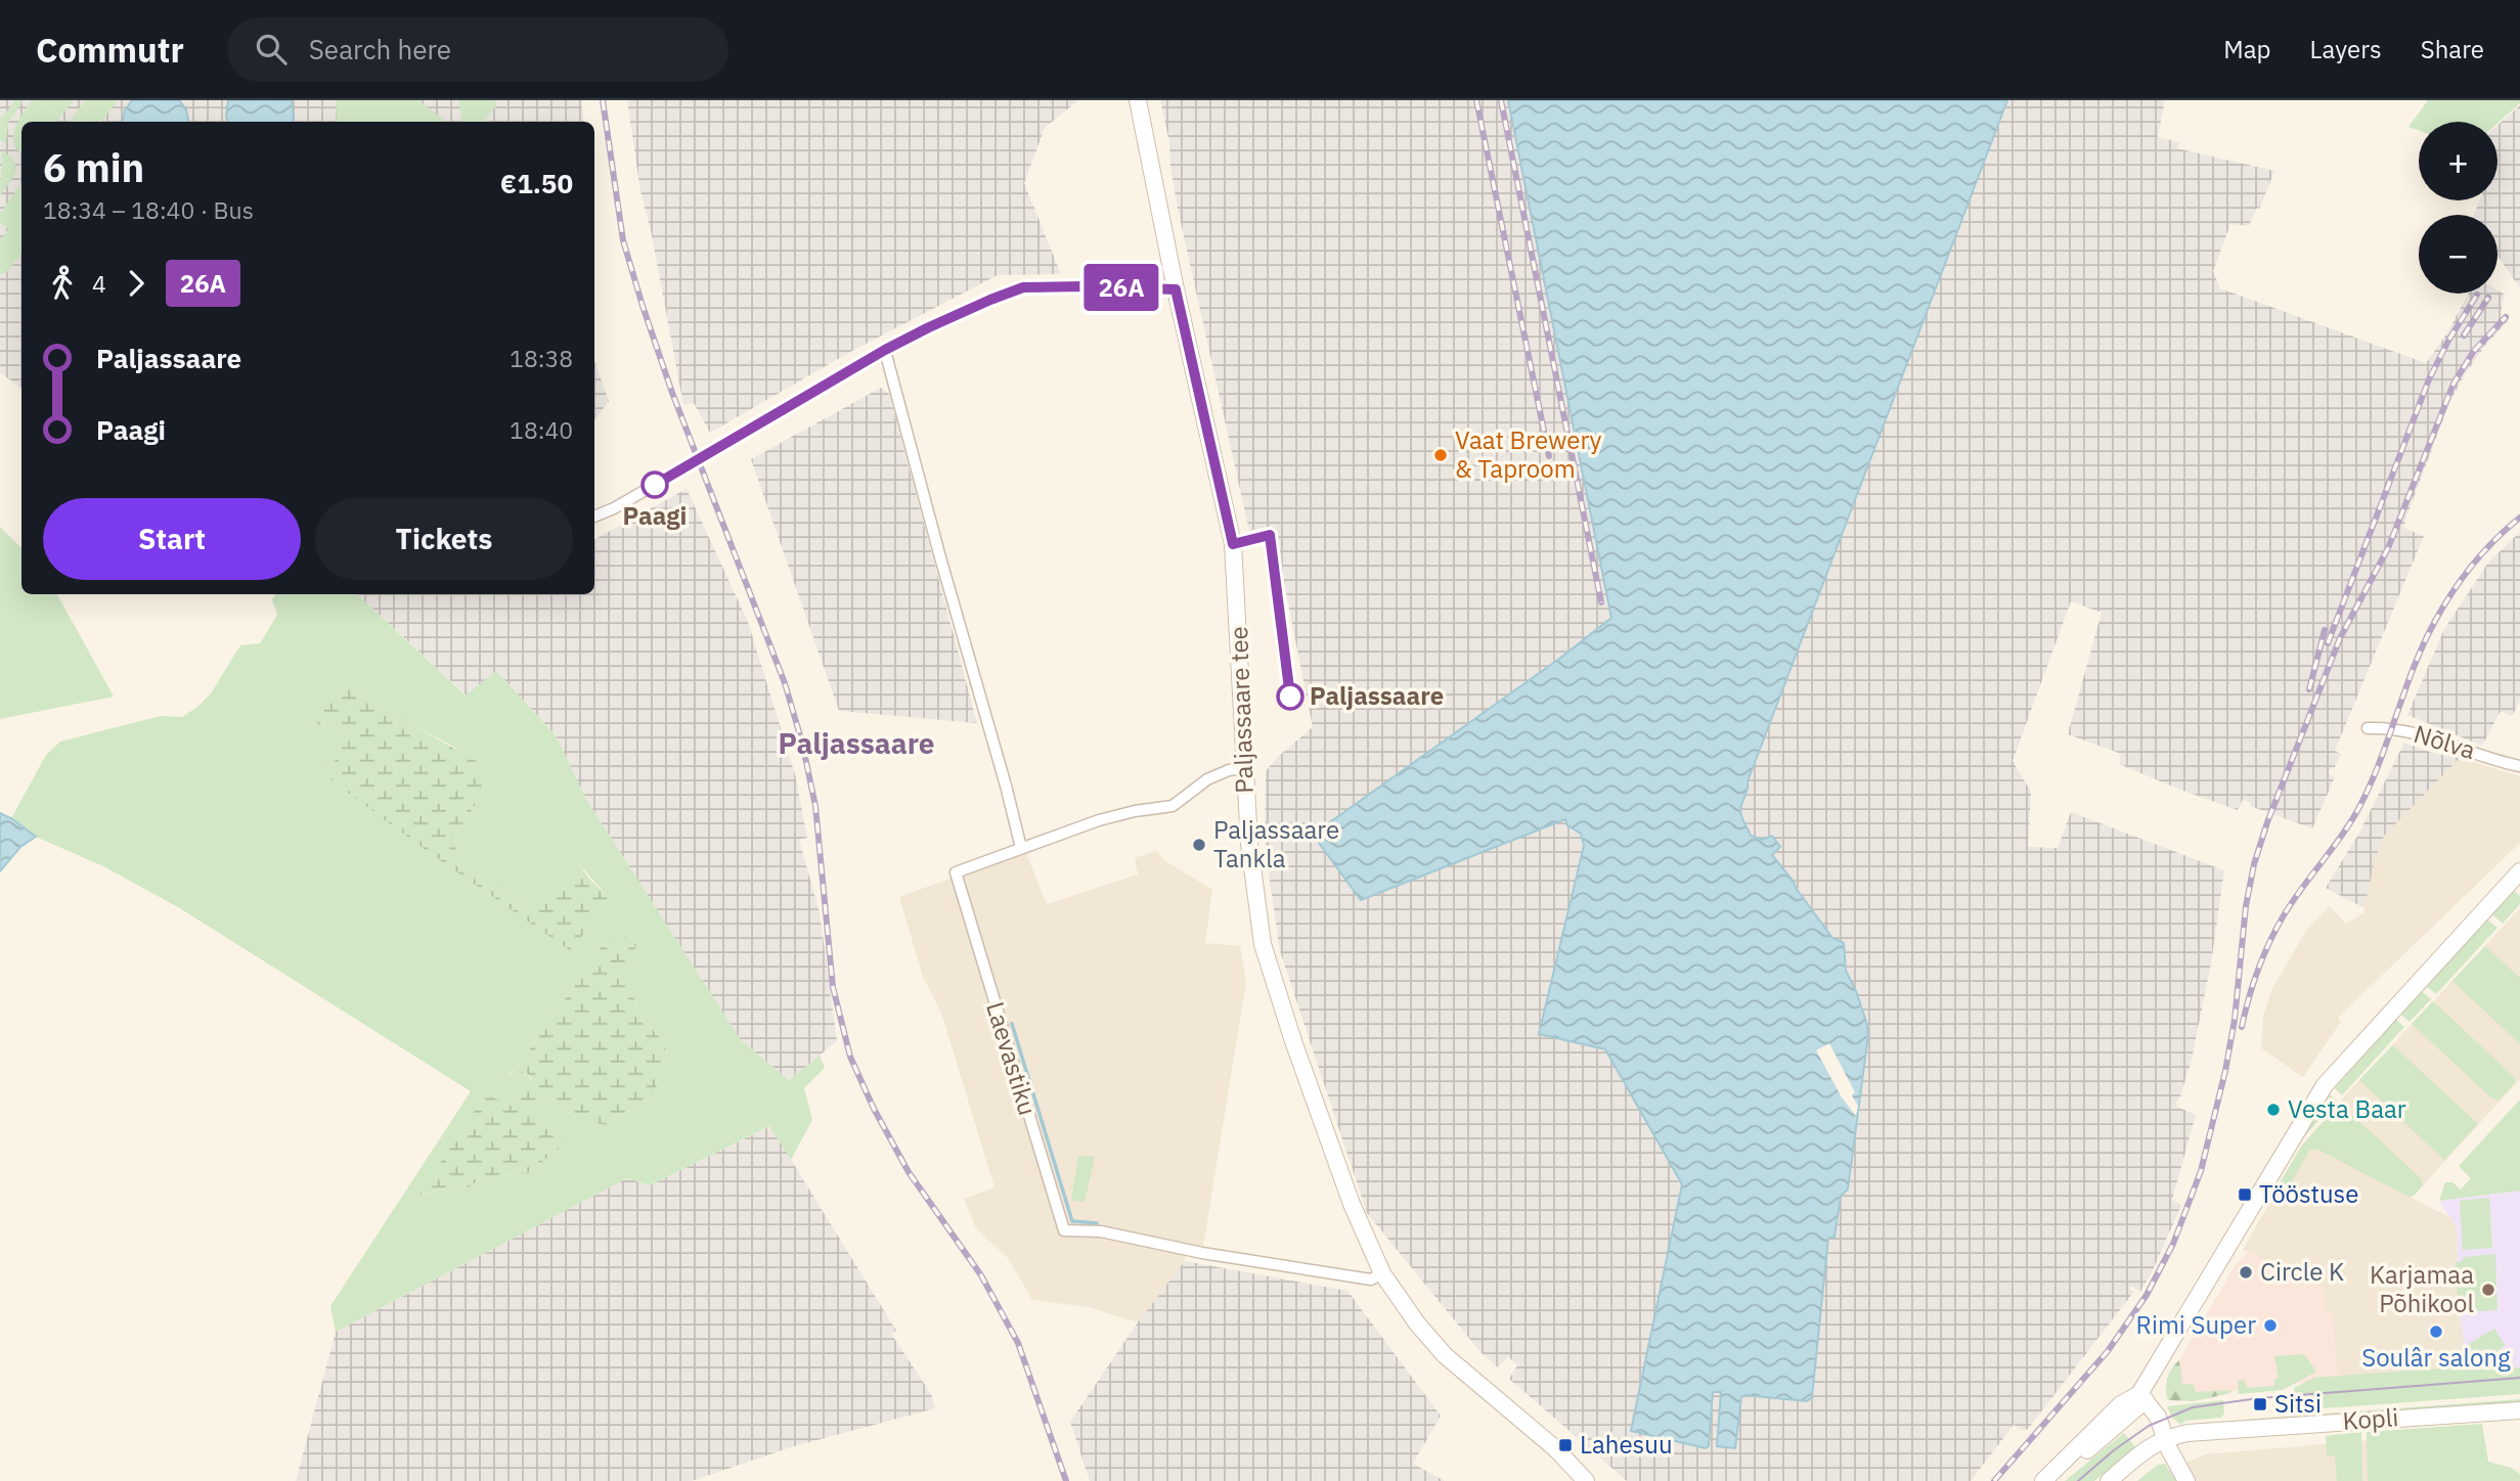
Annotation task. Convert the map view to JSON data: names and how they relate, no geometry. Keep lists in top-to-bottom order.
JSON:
{
  "streets": {
    "street": [
      "Paljassaare tee",
      "Nõlva",
      "Laevastiku",
      "Kopli"
    ]
  },
  "crossings": [
    ["Paljassaare tee", "Laevastiku"]
  ],
  "districts": ["Paljassaare"],
  "places": {
    "other": [
      "Vaat Brewery & Taproom",
      "Paagi",
      "Paljassaare",
      "Paljassaare Tankla",
      "Vesta Baar",
      "Circle K",
      "Karjamaa Põhikool",
      "Rimi Super",
      "Soulâr salong"
    ],
    "transit": ["Tööstuse", "Sitsi", "Lahesuu"]
  },
  "lines": ["bus line 26A"],
  "page": {
    "header": "Commutr",
    "search": "Search here",
    "nav": ["Map", "Layers", "Share"],
    "on_map": "26A",
    "map_buttons": ["+", "−"],
    "heading": ["6 min", "18:34 – 18:40 · Bus", "€1.50"],
    "legs": ["4", "26A"],
    "list": [
      {
        "name": "Paljassaare",
        "value": "18:38"
      },
      {
        "name": "Paagi",
        "value": "18:40"
      }
    ],
    "buttons": ["Start", "Tickets"]
  }
}
